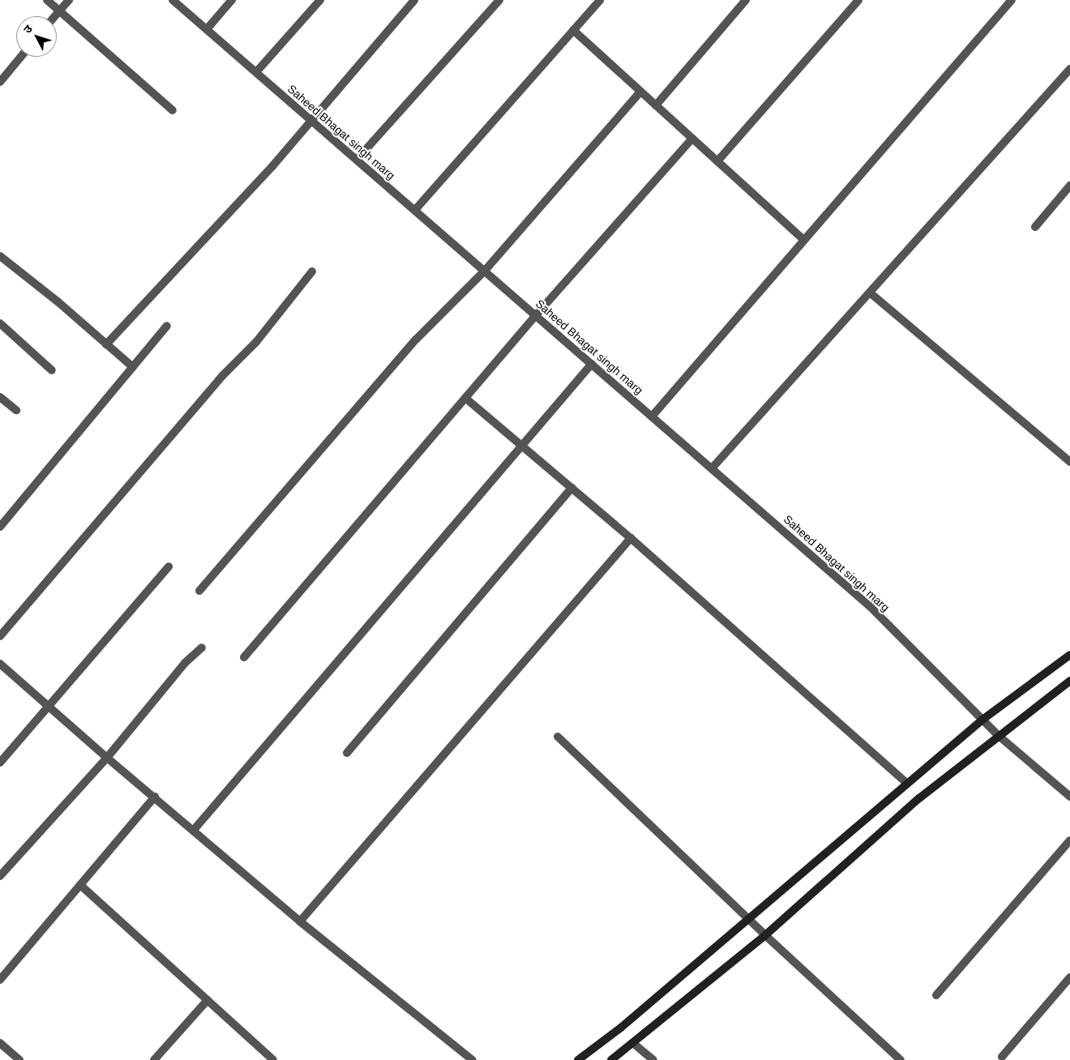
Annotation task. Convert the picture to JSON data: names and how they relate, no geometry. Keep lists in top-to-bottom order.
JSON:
{
  "streets": {
    "street": ["Saheed Bhagat singh marg"]
  },
  "north": "top left"
}
